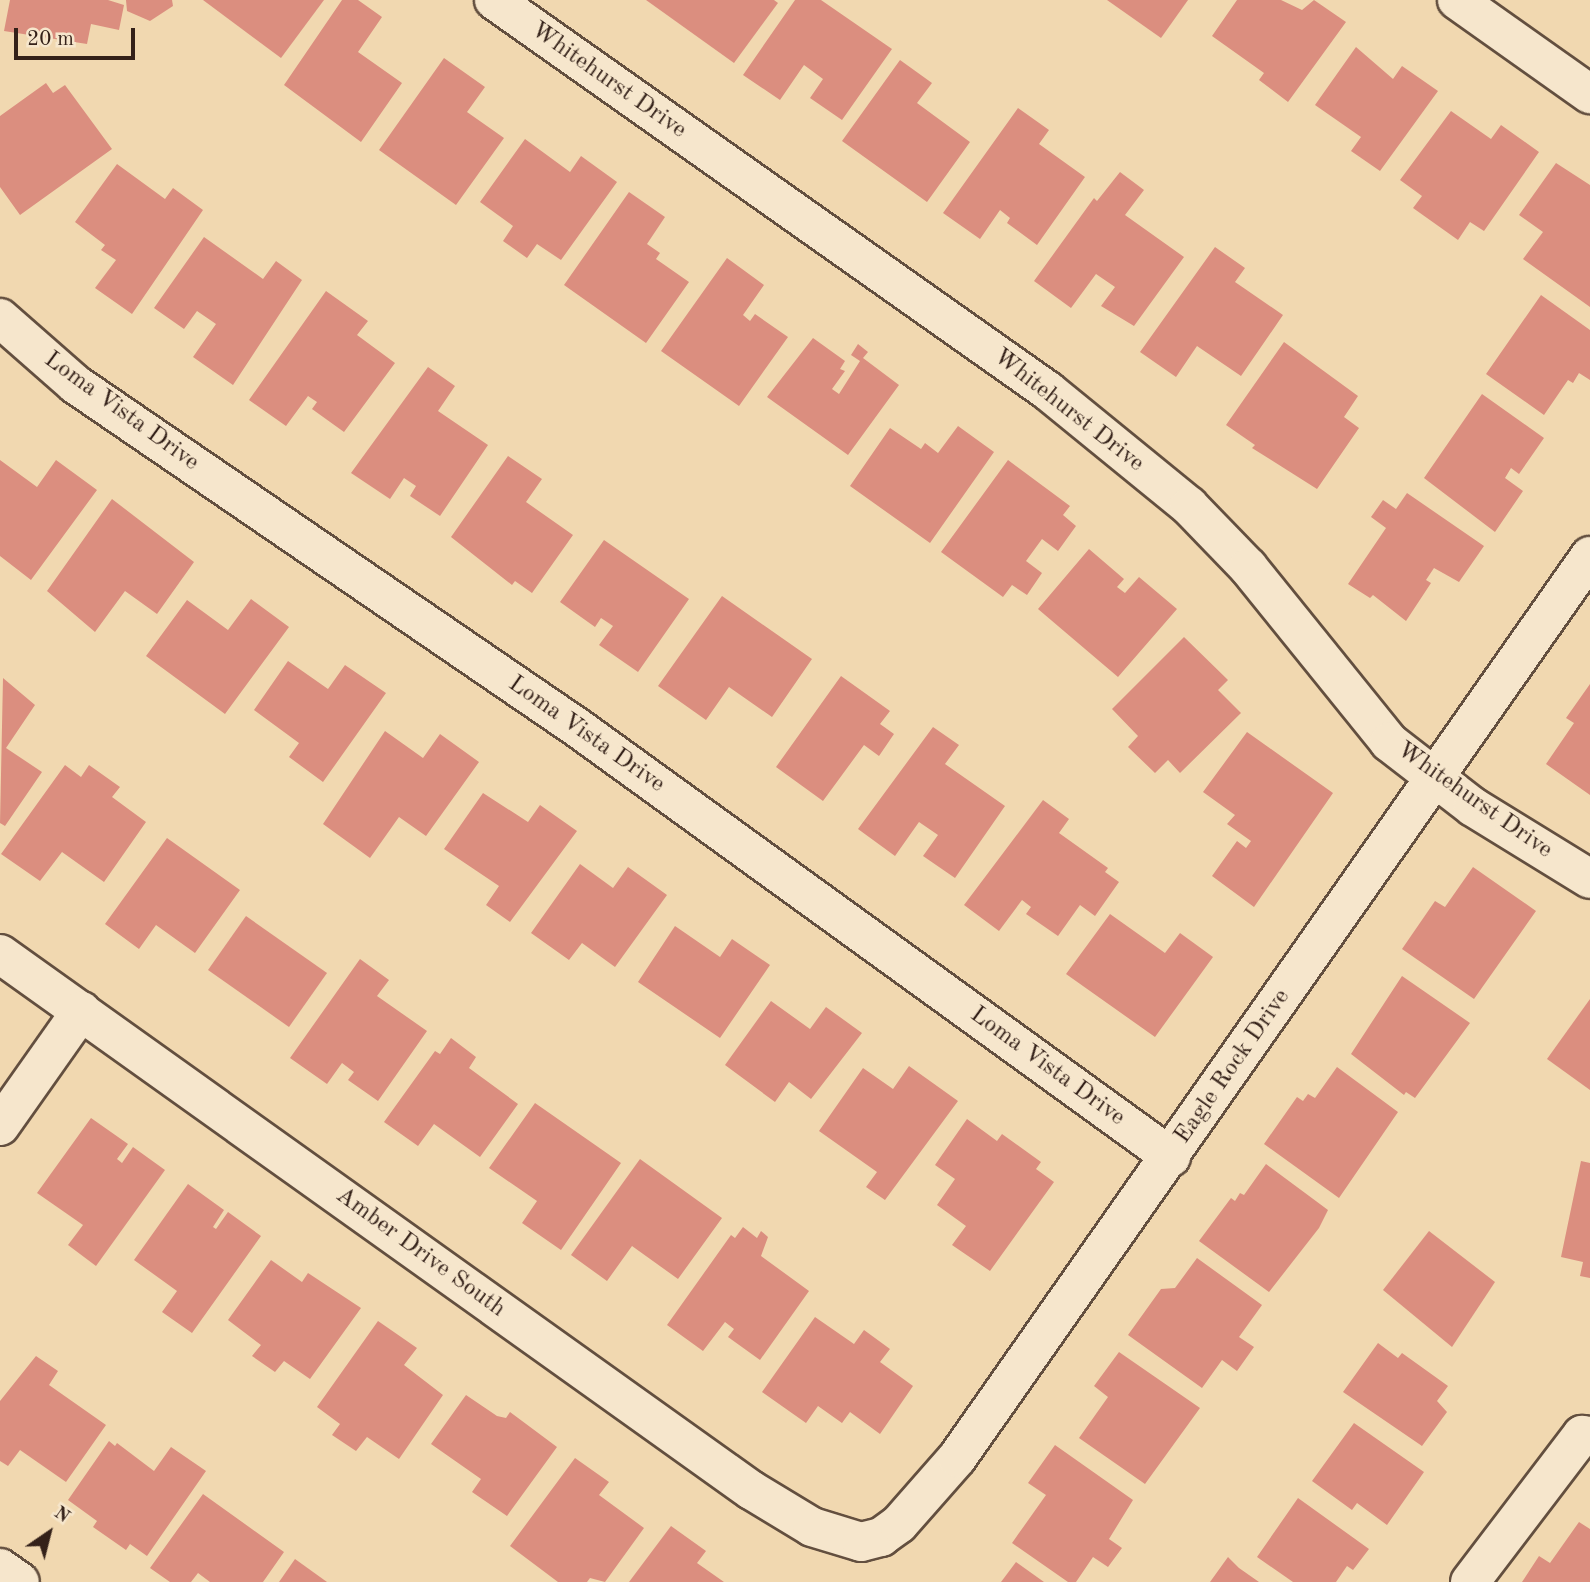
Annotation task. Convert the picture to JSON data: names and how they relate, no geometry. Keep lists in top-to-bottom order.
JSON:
{
  "streets": {
    "street": [
      "Whitehurst Drive",
      "Loma Vista Drive",
      "Eagle Rock Drive",
      "Amber Drive South"
    ]
  },
  "crossings": [
    ["Whitehurst Drive", "Eagle Rock Drive"],
    ["Loma Vista Drive", "Eagle Rock Drive"],
    ["Eagle Rock Drive", "Amber Drive South"]
  ],
  "scale_bar": "20 m",
  "north": "top right"
}
